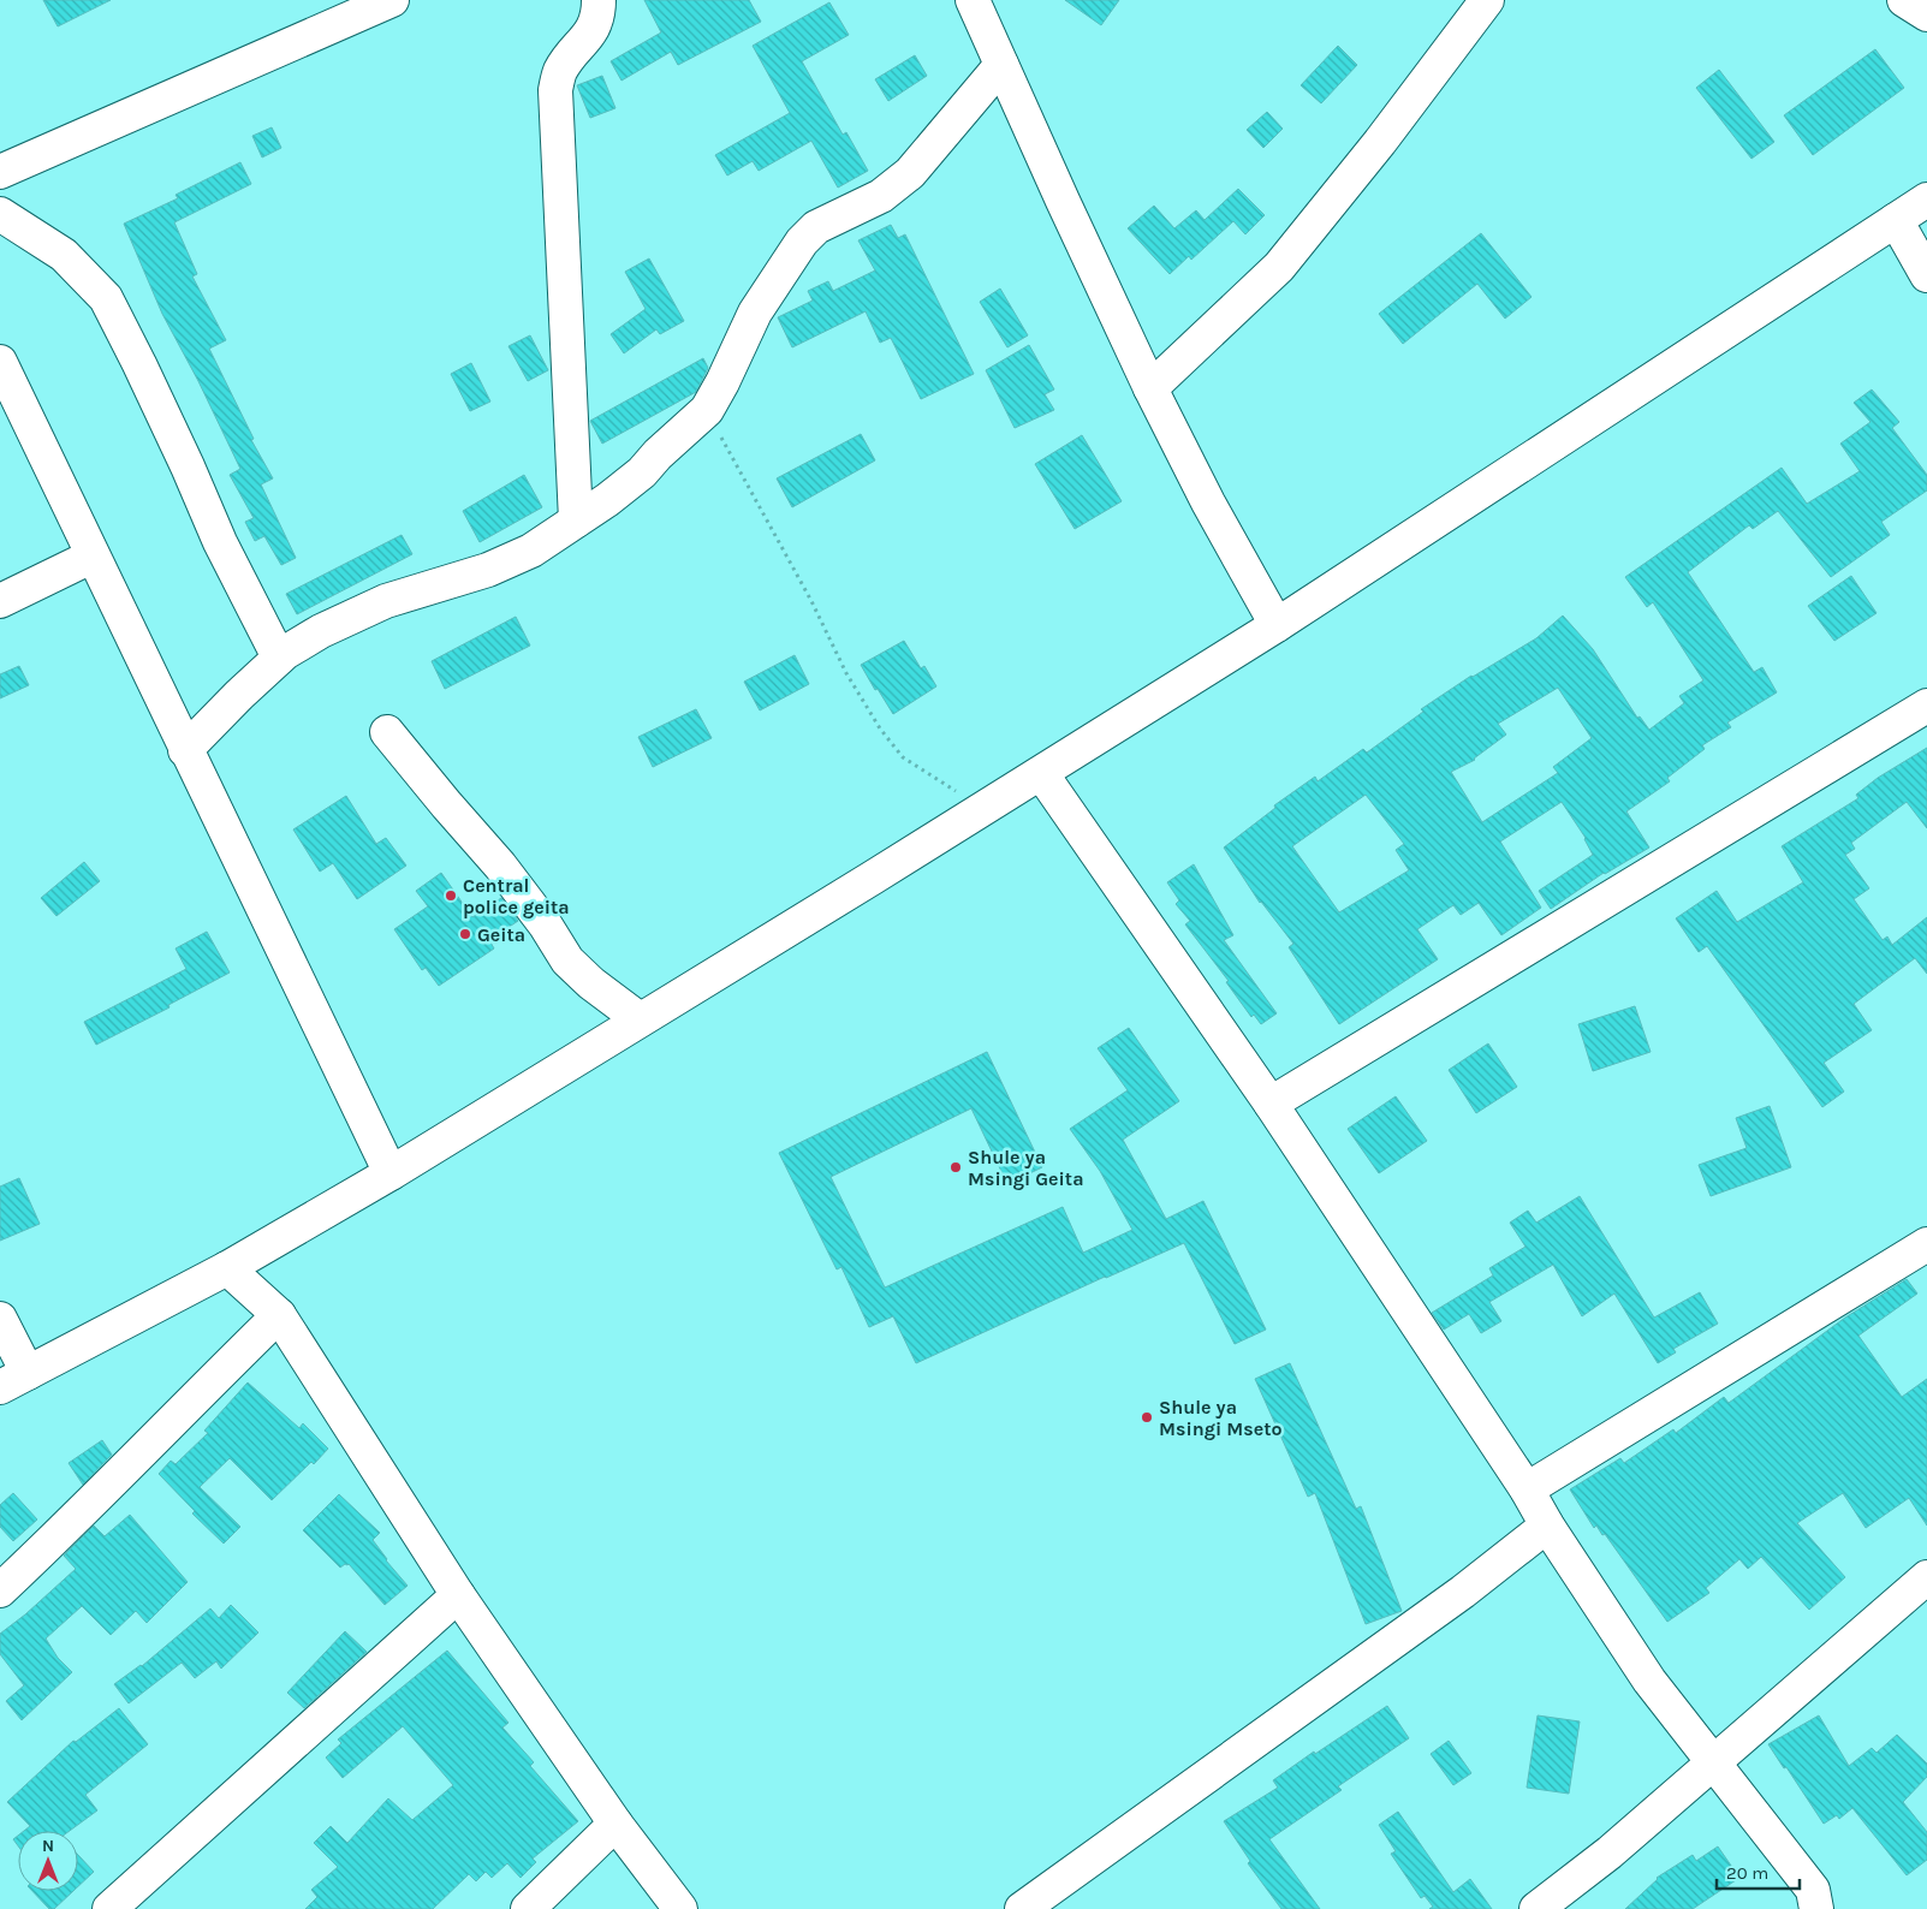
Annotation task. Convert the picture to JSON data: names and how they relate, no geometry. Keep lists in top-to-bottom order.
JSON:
{
  "places": [
    "Central police geita",
    "Geita",
    "Shule ya Msingi Geita",
    "Shule ya Msingi Mseto"
  ],
  "scale_bar": "20 m",
  "north": "top"
}
